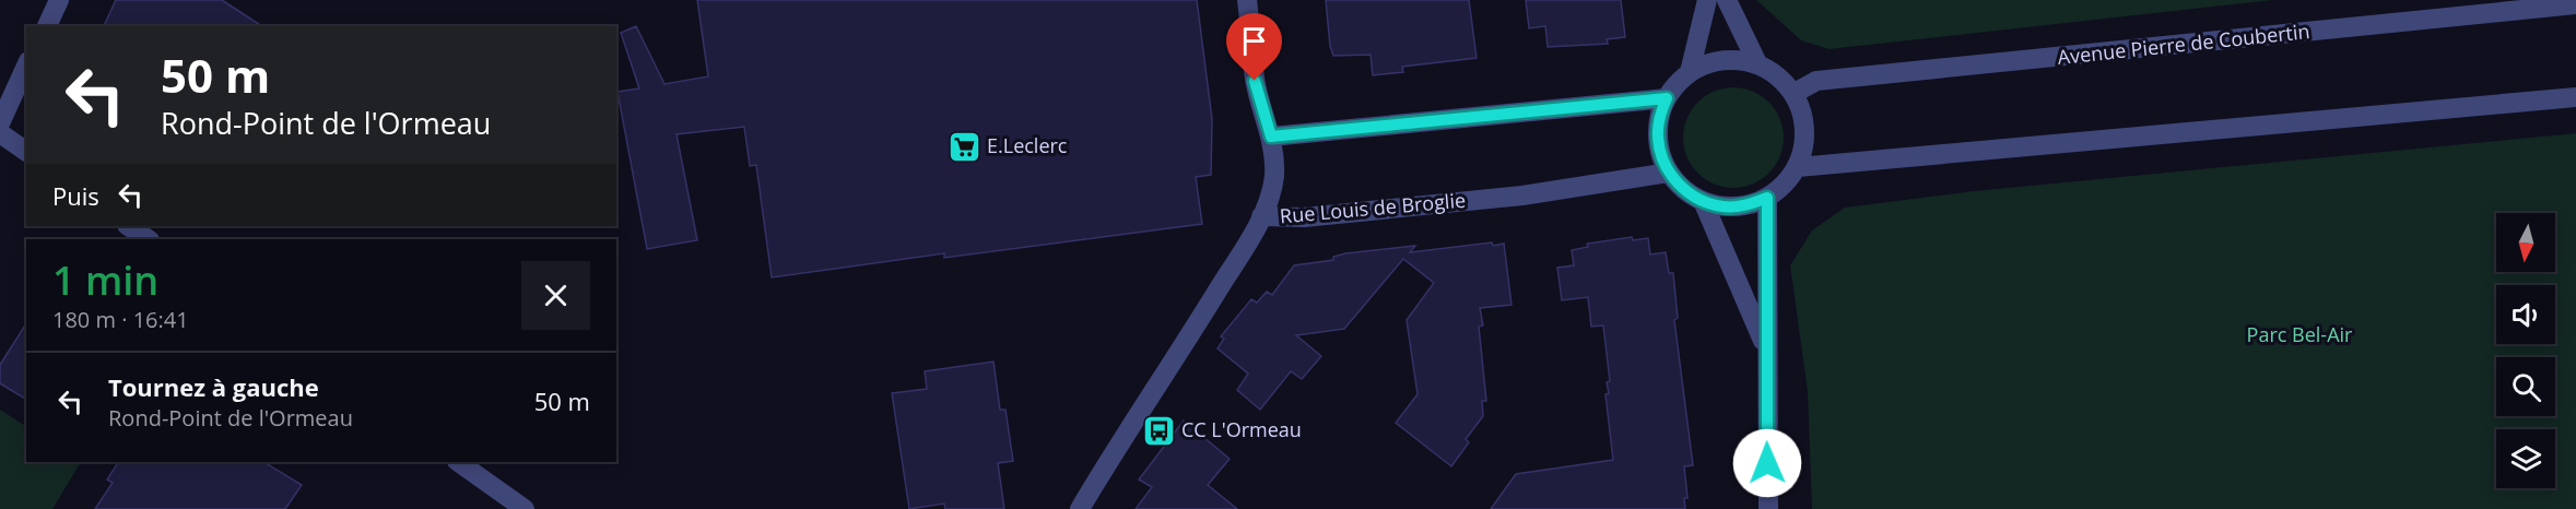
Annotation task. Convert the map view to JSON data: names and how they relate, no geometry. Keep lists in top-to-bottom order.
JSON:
{
  "streets": {
    "street": ["Avenue Pierre de Coubertin", "Rue Louis de Broglie"]
  },
  "crossings": [
    ["Avenue Pierre de Coubertin", "Rue Louis de Broglie"]
  ],
  "parks": ["Parc Bel-Air"],
  "places": {
    "supermarket": ["E.Leclerc"],
    "bus stop": ["CC L'Ormeau"]
  },
  "north": "bottom",
  "page": {
    "turn": ["50 m", "Rond-Point de l'Ormeau"],
    "then": "Puis",
    "heading": ["1 min", "180 m · 16:41"],
    "list": [
      {
        "name": "Tournez à gauche",
        "note": "Rond-Point de l'Ormeau",
        "value": "50 m"
      }
    ]
  }
}
